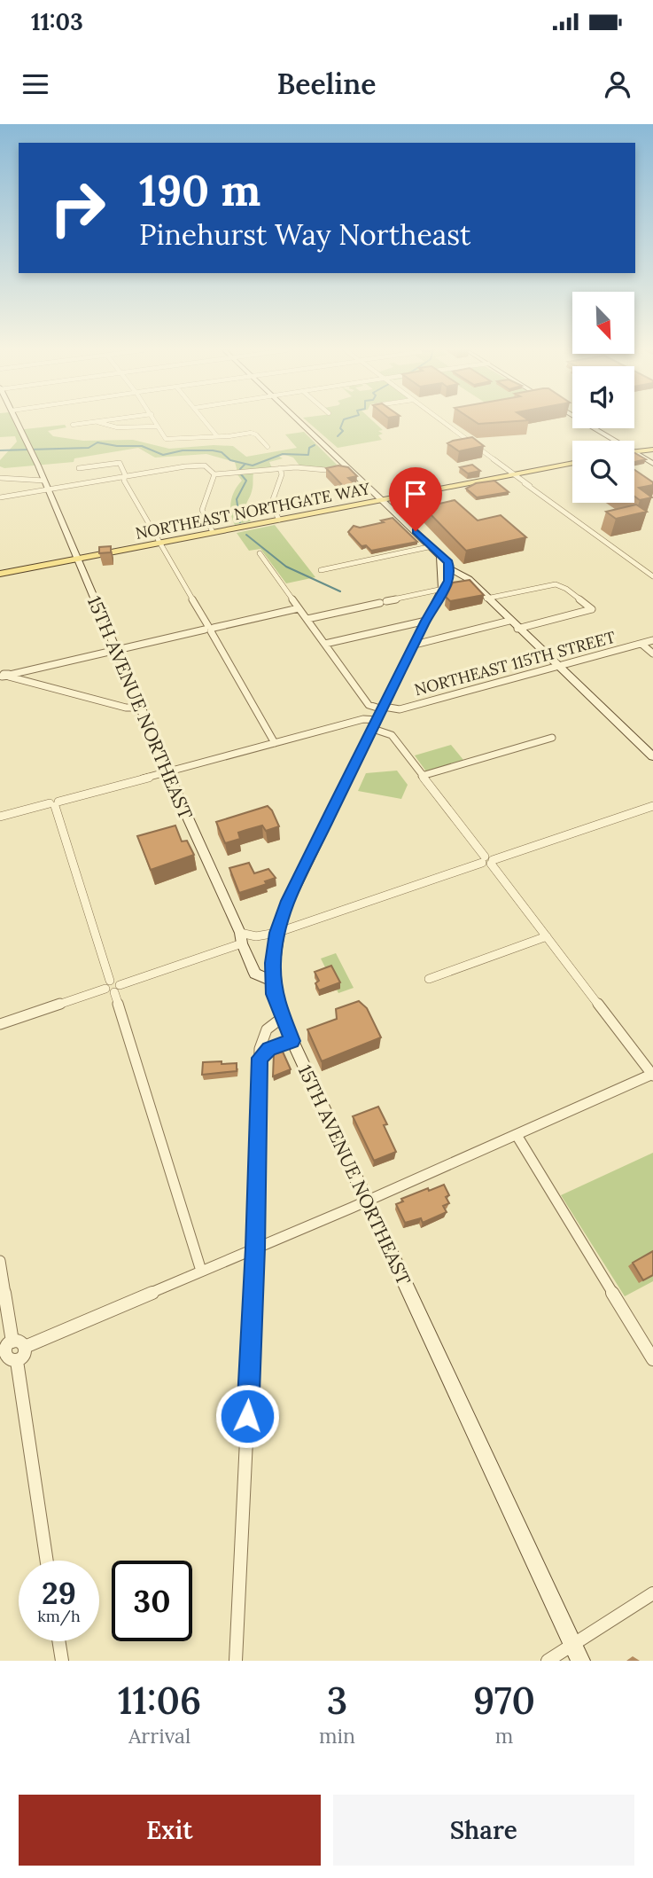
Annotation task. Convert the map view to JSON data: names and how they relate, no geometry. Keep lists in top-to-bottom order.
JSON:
{
  "streets": {
    "main road": ["NORTHEAST NORTHGATE WAY", "15TH AVENUE NORTHEAST"],
    "street": ["NORTHEAST 115TH STREET"]
  },
  "crossings": [
    ["NORTHEAST NORTHGATE WAY", "15TH AVENUE NORTHEAST"]
  ],
  "north": "bottom right",
  "page": {
    "status": "11:03",
    "header": "Beeline",
    "turn": ["190 m", "Pinehurst Way Northeast"],
    "speed": "29 km/h",
    "limit": "30",
    "eta": [
      "11:06",
      "Arrival",
      "3",
      "min",
      "970",
      "m"
    ],
    "buttons": ["Exit", "Share"]
  }
}
